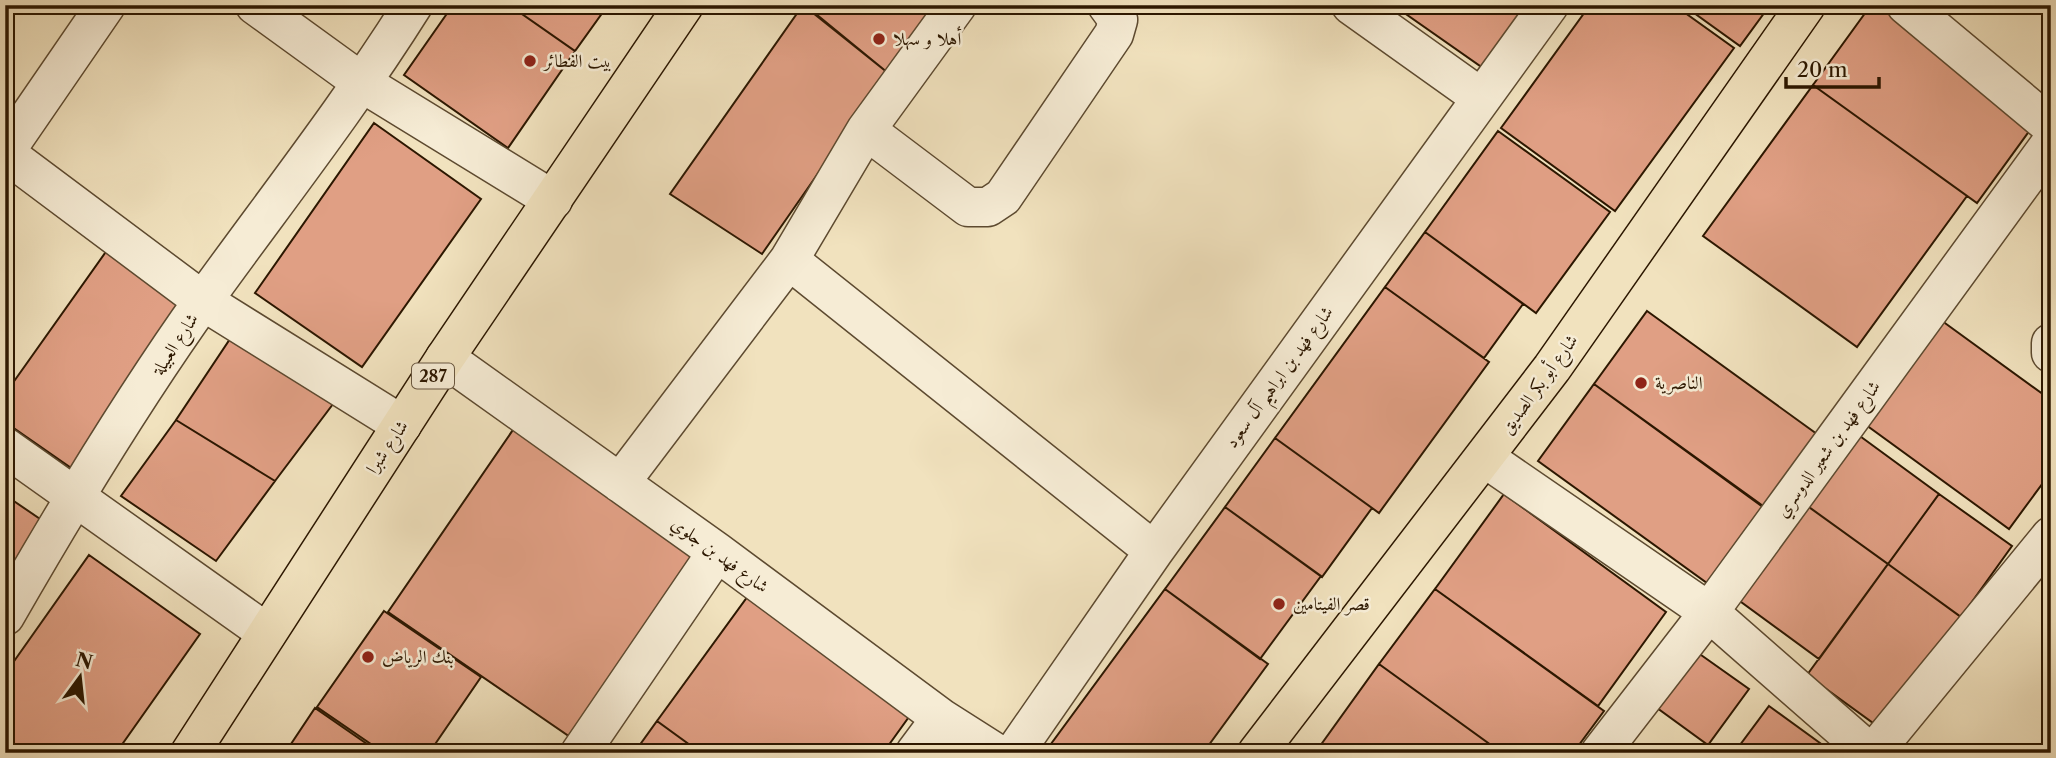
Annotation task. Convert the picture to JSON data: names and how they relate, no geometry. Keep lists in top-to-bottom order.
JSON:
{
  "streets": {
    "main road": ["287", "شارع أبو بكر الصديق", "شارع شبرا"],
    "street": [
      "شارع العبيلة",
      "شارع فهد بن ابراهيم آل سعود",
      "شارع فهد بن شعير الدوسري",
      "شارع فهد بن جلوي"
    ]
  },
  "crossings": [
    ["شارع شبرا", "شارع فهد بن جلوي"]
  ],
  "places": [
    "أهلا و سهلا",
    "بيت الفطائر",
    "الناصرية",
    "قصر الفيتامين",
    "بنك الرياض"
  ],
  "scale_bar": "20 m",
  "north": "top"
}
